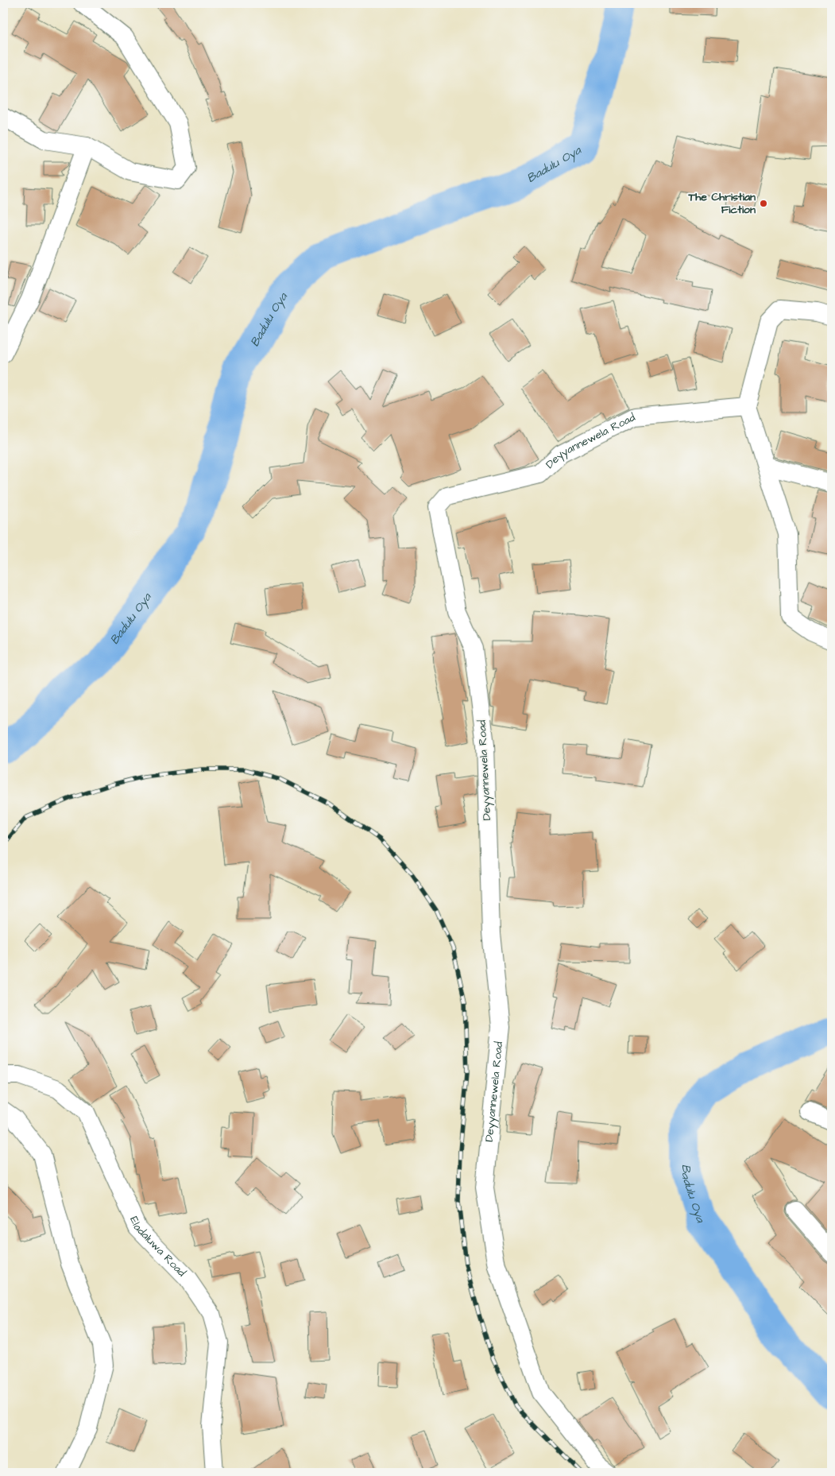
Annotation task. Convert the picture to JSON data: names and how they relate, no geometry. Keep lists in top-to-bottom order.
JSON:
{
  "streets": {
    "street": ["Deyyannewela Road", "Eladaluwa Road"]
  },
  "water": ["Badulu Oya"],
  "places": ["The Christian Fiction"]
}
